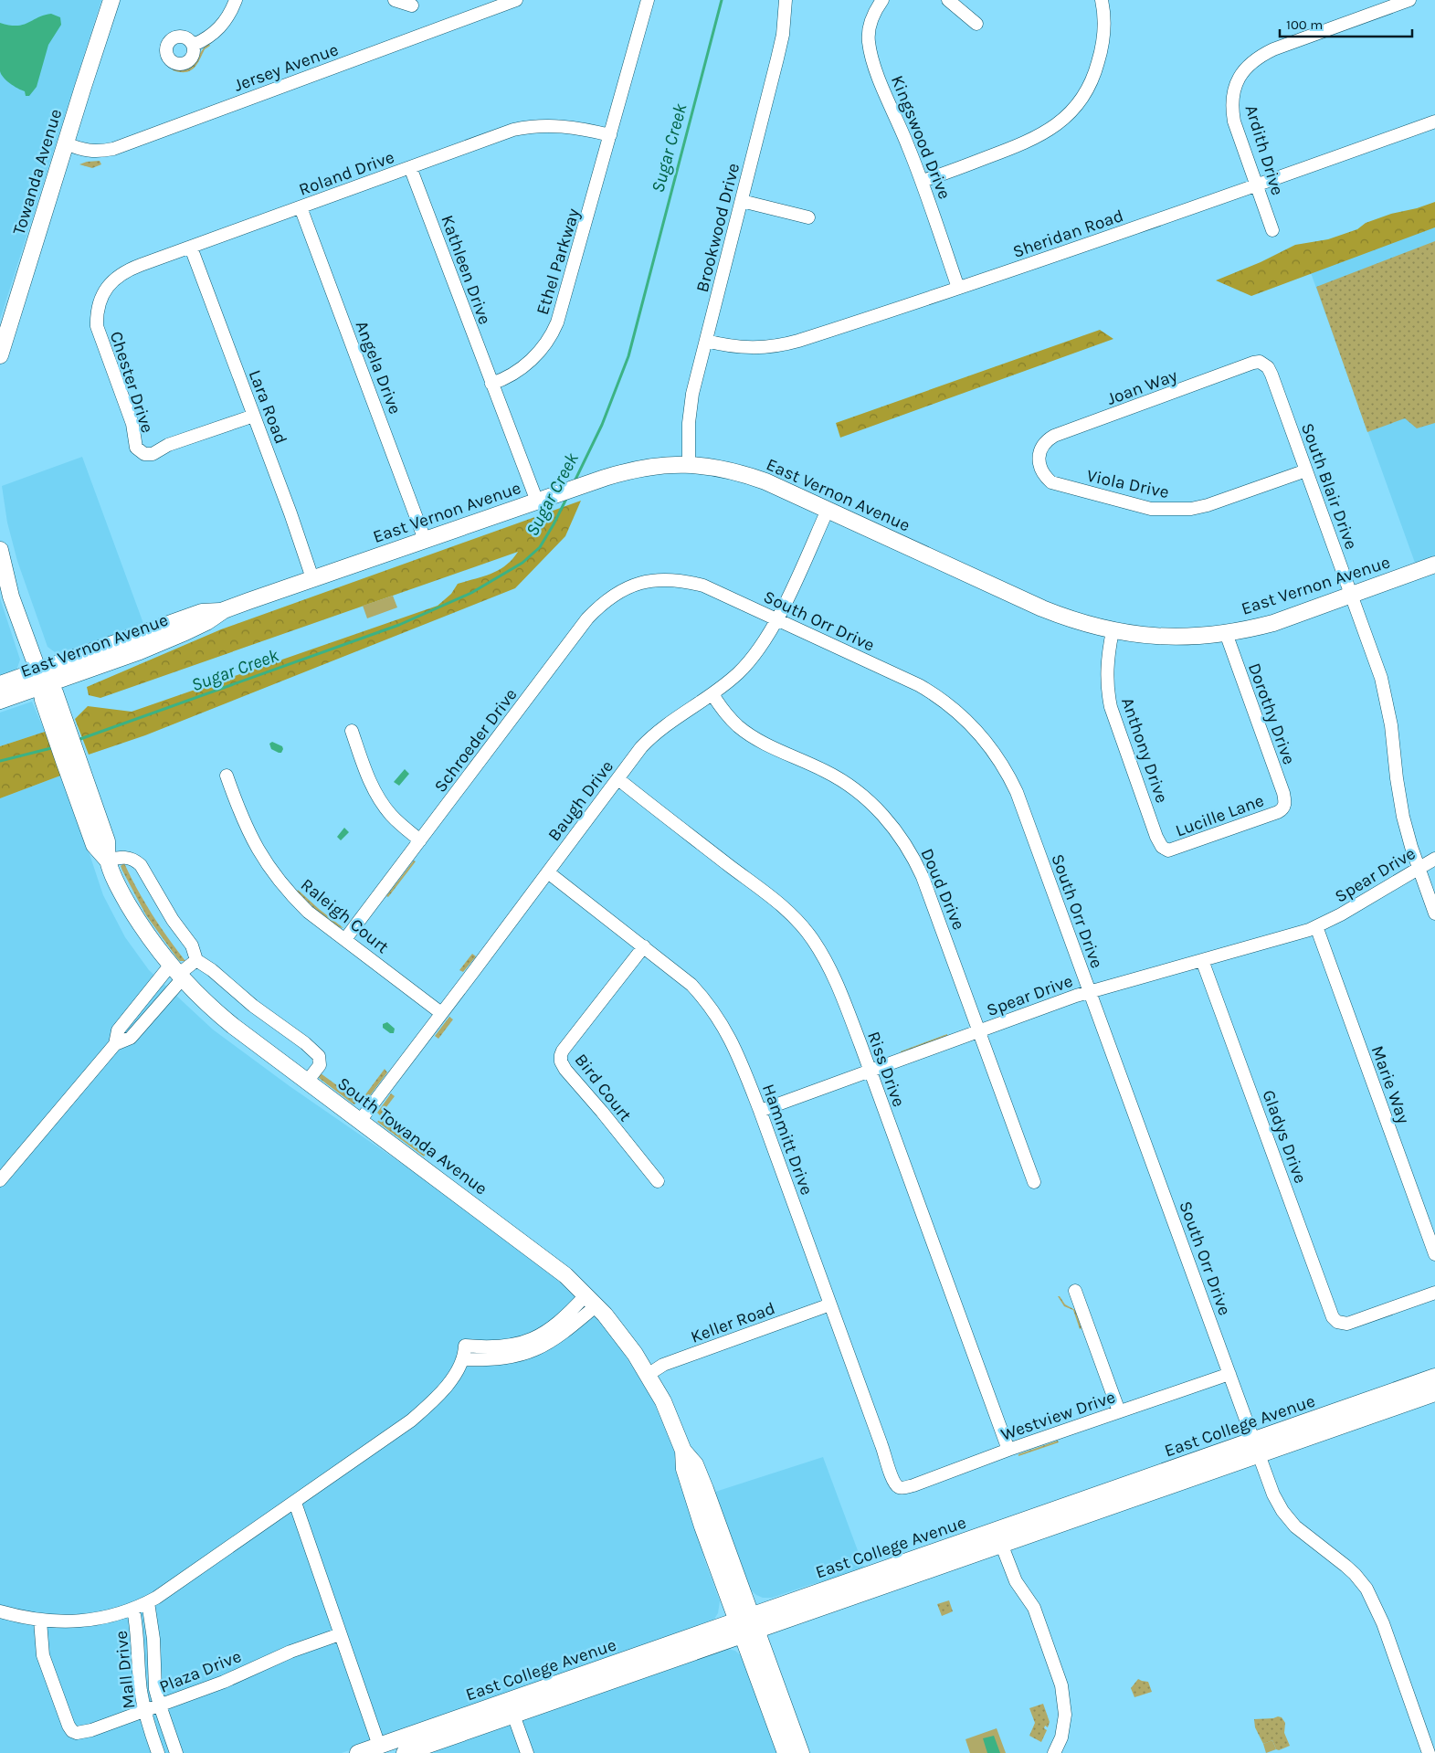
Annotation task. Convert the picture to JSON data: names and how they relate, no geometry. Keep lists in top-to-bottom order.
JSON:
{
  "streets": {
    "main road": [
      "Towanda Avenue",
      "East Vernon Avenue",
      "South Towanda Avenue",
      "East College Avenue"
    ],
    "street": [
      "Jersey Avenue",
      "Kingswood Drive",
      "Ardith Drive",
      "Roland Drive",
      "Brookwood Drive",
      "Sheridan Road",
      "Ethel Parkway",
      "Kathleen Drive",
      "Angela Drive",
      "Chester Drive",
      "Joan Way",
      "Lara Road",
      "Viola Drive",
      "South Blair Drive",
      "South Orr Drive",
      "Dorothy Drive",
      "Schroeder Drive",
      "Anthony Drive",
      "Baugh Drive",
      "Lucille Lane",
      "Spear Drive",
      "Doud Drive",
      "Raleigh Court",
      "Riss Drive",
      "Marie Way",
      "Bird Court",
      "Gladys Drive",
      "Hammitt Drive",
      "Keller Road",
      "Westview Drive",
      "Mall Drive",
      "Plaza Drive"
    ]
  },
  "crossings": [
    ["Jersey Avenue", "Towanda Avenue"],
    ["Kingswood Drive", "Sheridan Road"],
    ["Ardith Drive", "Sheridan Road"],
    ["Roland Drive", "Ethel Parkway"],
    ["Roland Drive", "Kathleen Drive"],
    ["Roland Drive", "Angela Drive"],
    ["Roland Drive", "Chester Drive"],
    ["Roland Drive", "Lara Road"],
    ["Brookwood Drive", "Sheridan Road"],
    ["Brookwood Drive", "East Vernon Avenue"],
    ["Ethel Parkway", "Kathleen Drive"],
    ["Angela Drive", "East Vernon Avenue"],
    ["Chester Drive", "Lara Road"],
    ["Joan Way", "Viola Drive"],
    ["Joan Way", "South Blair Drive"],
    ["Lara Road", "East Vernon Avenue"],
    ["Viola Drive", "South Blair Drive"],
    ["South Blair Drive", "East Vernon Avenue"],
    ["South Blair Drive", "Spear Drive"],
    ["East Vernon Avenue", "Dorothy Drive"],
    ["East Vernon Avenue", "Anthony Drive"],
    ["East Vernon Avenue", "Baugh Drive"],
    ["East Vernon Avenue", "South Towanda Avenue"],
    ["South Orr Drive", "Schroeder Drive"],
    ["South Orr Drive", "Baugh Drive"],
    ["South Orr Drive", "Spear Drive"],
    ["South Orr Drive", "Westview Drive"],
    ["South Orr Drive", "East College Avenue"],
    ["Dorothy Drive", "Lucille Lane"],
    ["Schroeder Drive", "Raleigh Court"],
    ["Anthony Drive", "Lucille Lane"],
    ["Baugh Drive", "Doud Drive"],
    ["Baugh Drive", "Raleigh Court"],
    ["Baugh Drive", "Riss Drive"],
    ["Baugh Drive", "South Towanda Avenue"],
    ["Baugh Drive", "Hammitt Drive"],
    ["Spear Drive", "Doud Drive"],
    ["Spear Drive", "Riss Drive"],
    ["Spear Drive", "Marie Way"],
    ["Spear Drive", "Gladys Drive"],
    ["Spear Drive", "Hammitt Drive"],
    ["Riss Drive", "Westview Drive"],
    ["Bird Court", "Hammitt Drive"],
    ["South Towanda Avenue", "Keller Road"],
    ["South Towanda Avenue", "East College Avenue"],
    ["Hammitt Drive", "Keller Road"],
    ["Hammitt Drive", "Westview Drive"],
    ["Mall Drive", "Plaza Drive"]
  ],
  "water": ["Sugar Creek"],
  "scale_bar": "100 m"
}
